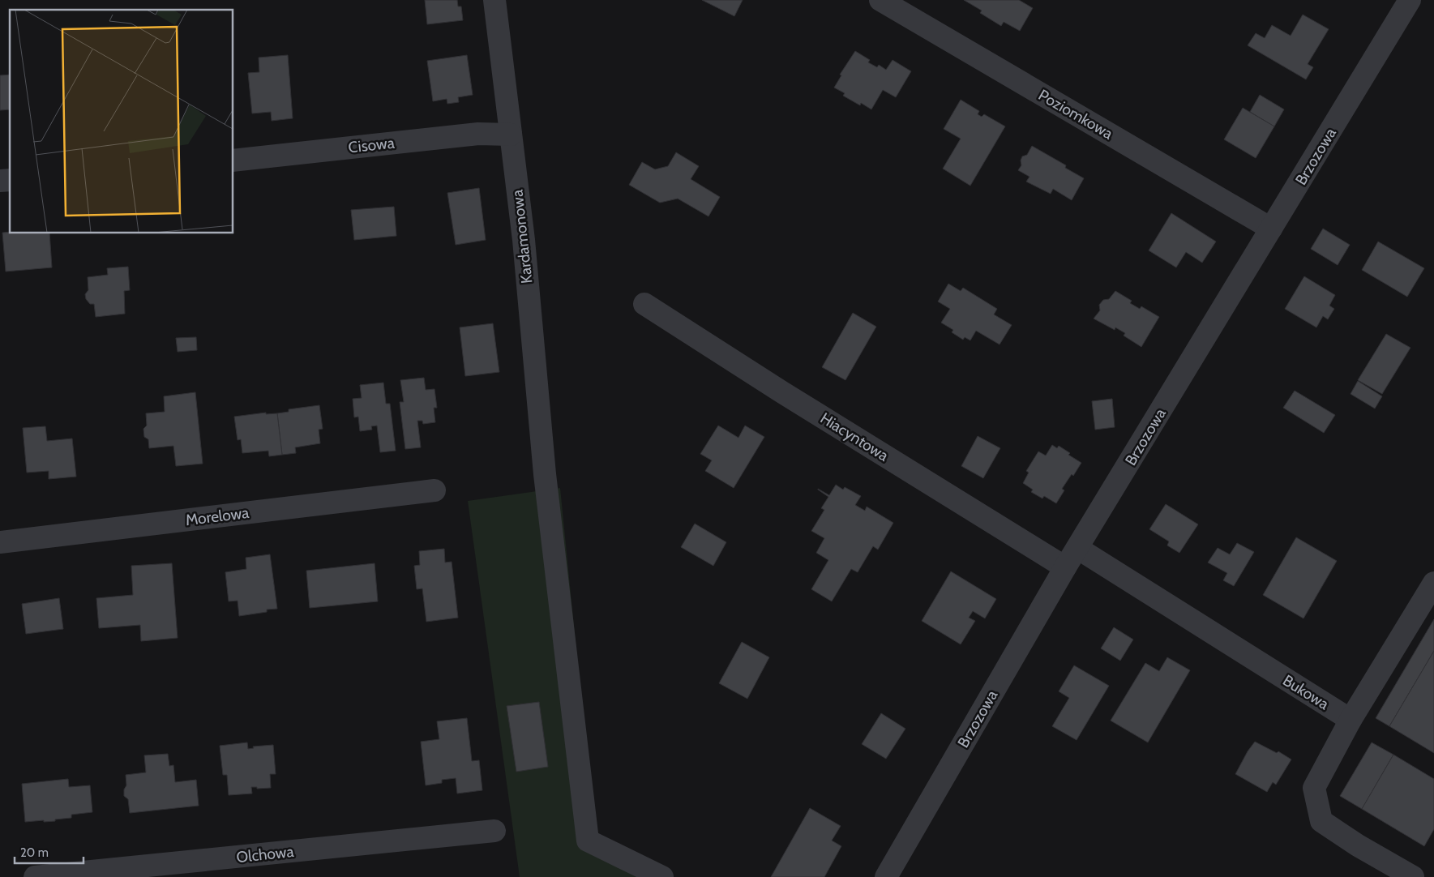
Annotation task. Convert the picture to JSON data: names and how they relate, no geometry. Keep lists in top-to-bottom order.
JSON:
{
  "streets": {
    "street": [
      "Poziomkowa",
      "Cisowa",
      "Brzozowa",
      "Kardamonowa",
      "Hiacyntowa",
      "Morelowa",
      "Bukowa",
      "Olchowa"
    ]
  },
  "crossings": [
    ["Poziomkowa", "Brzozowa"],
    ["Cisowa", "Kardamonowa"],
    ["Brzozowa", "Hiacyntowa"],
    ["Brzozowa", "Bukowa"]
  ],
  "scale_bar": "20 m"
}
